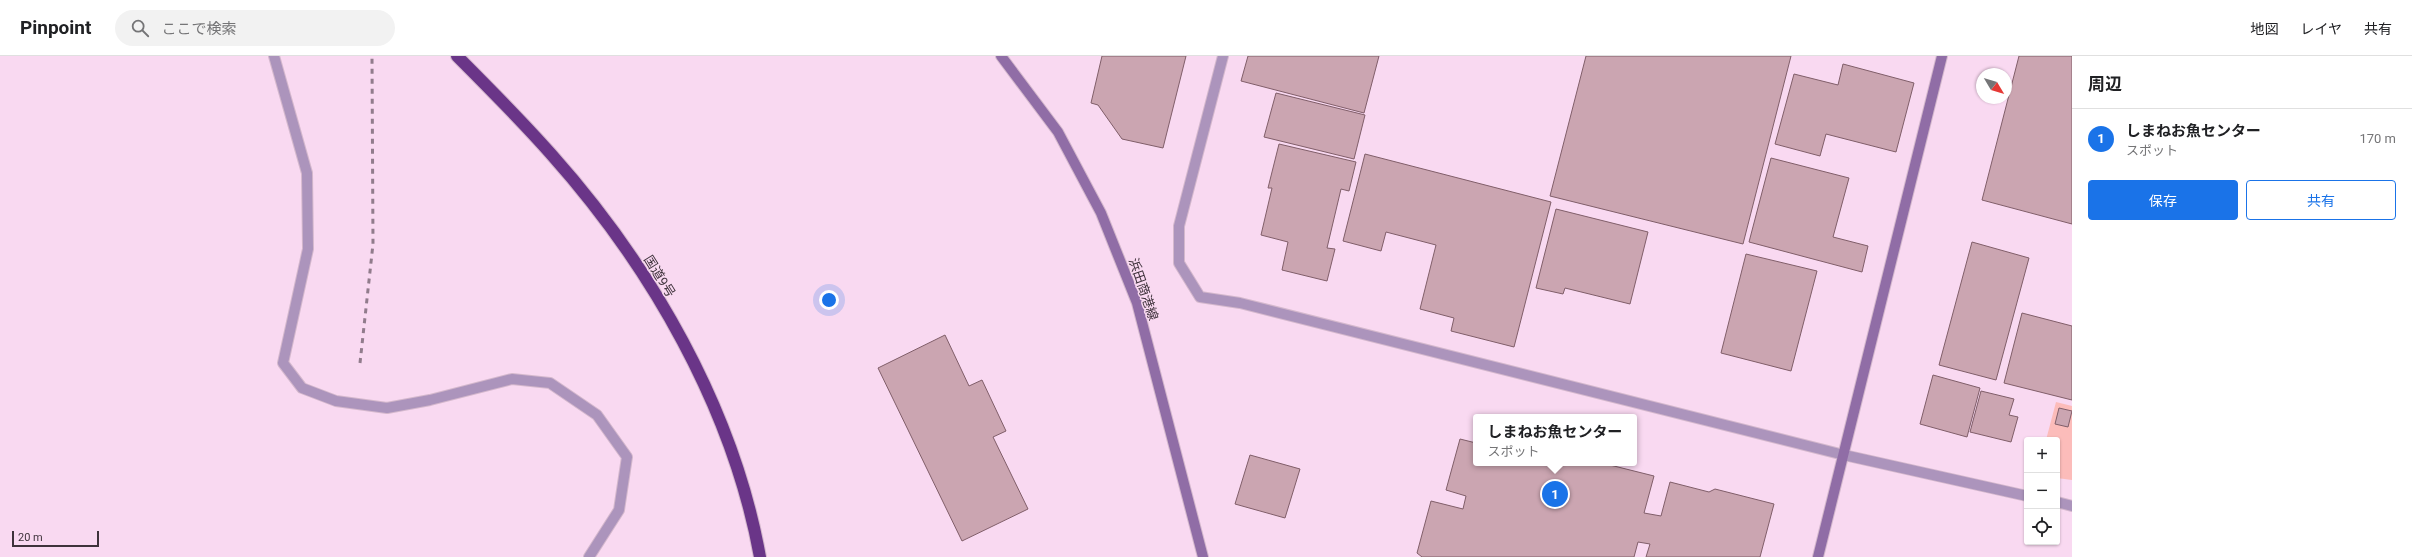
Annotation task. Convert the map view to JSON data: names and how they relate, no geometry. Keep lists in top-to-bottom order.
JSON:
{
  "streets": {
    "highway": ["国道9号"],
    "main road": ["浜田商港線"]
  },
  "scale_bar": "20 m",
  "north": "bottom right",
  "page": {
    "header": "Pinpoint",
    "search": "ここで検索",
    "nav": ["地図", "レイヤ", "共有"],
    "heading": "周辺",
    "list": [
      {
        "mark": "1",
        "name": "しまねお魚センター",
        "note": "スポット",
        "value": "170 m"
      }
    ],
    "buttons": ["保存", "共有"],
    "popup": ["しまねお魚センター", "スポット"],
    "map_buttons": ["+", "−"],
    "pins": "1",
    "scale": "20 m"
  }
}
